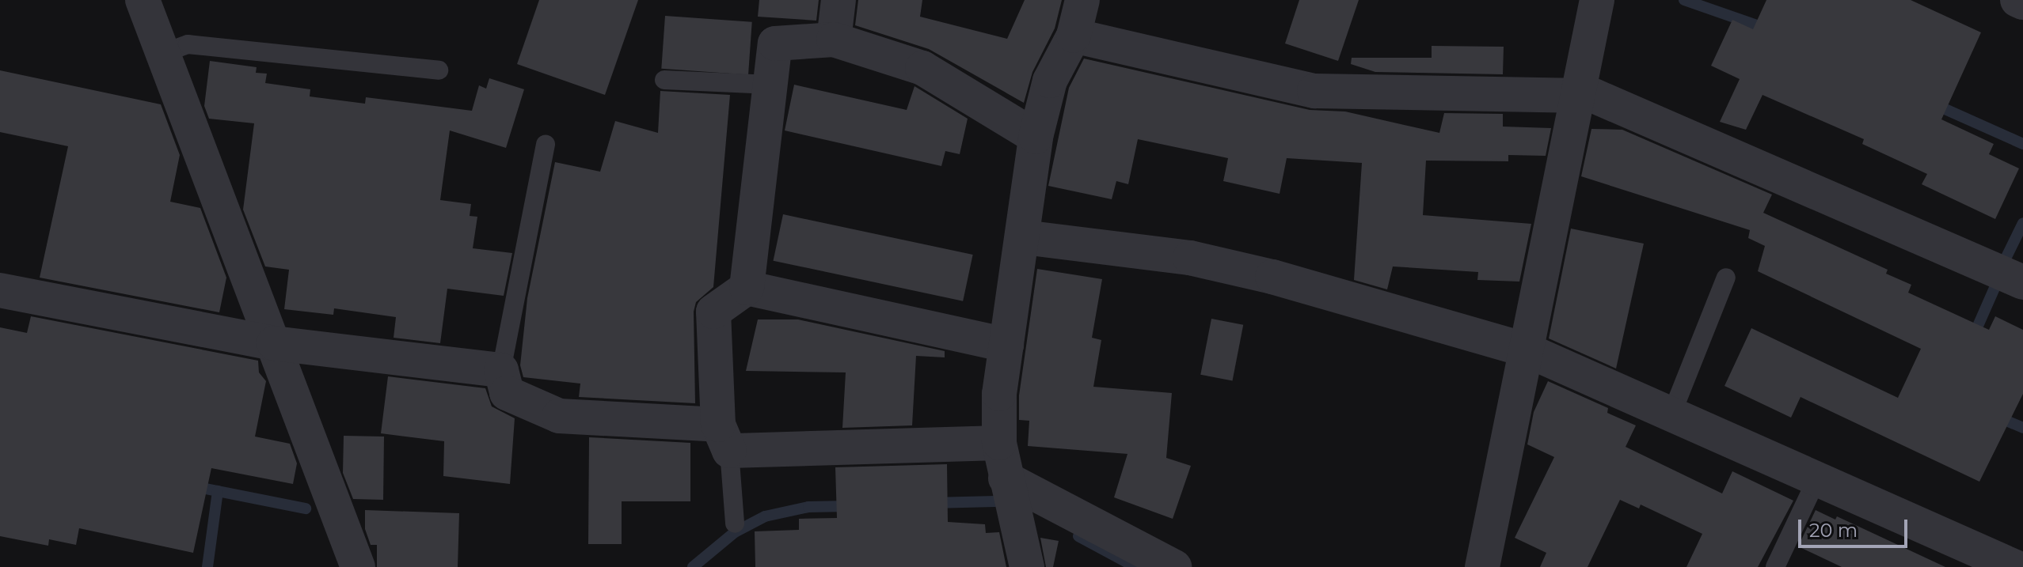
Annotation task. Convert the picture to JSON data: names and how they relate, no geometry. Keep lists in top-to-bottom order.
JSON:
{
  "scale_bar": "20 m"
}
